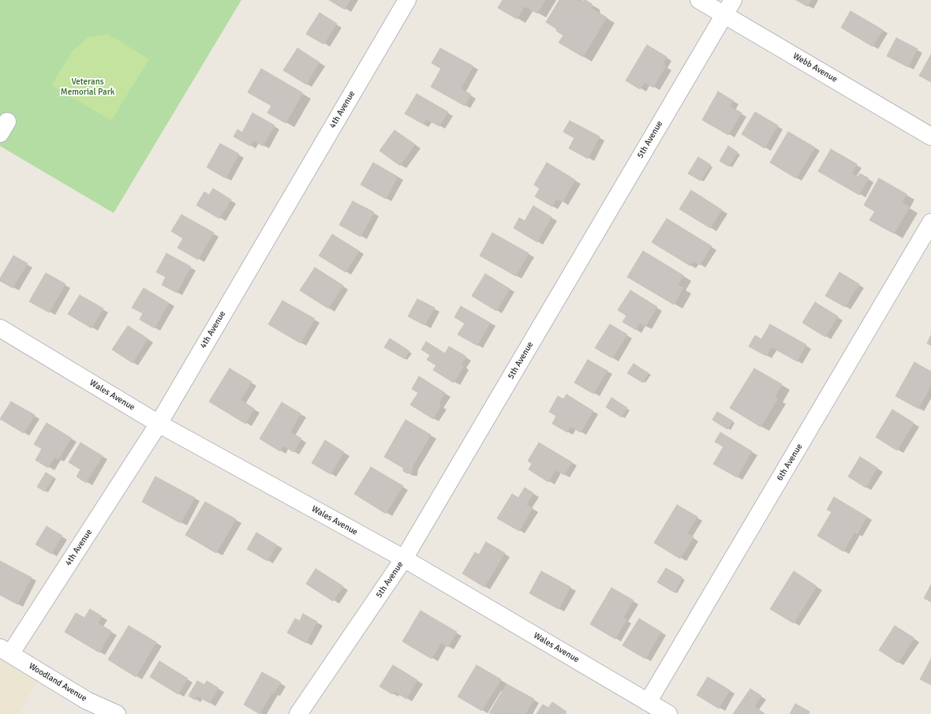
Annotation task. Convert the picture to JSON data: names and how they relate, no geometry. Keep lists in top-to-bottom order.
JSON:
{
  "streets": {
    "street": [
      "Webb Avenue",
      "4th Avenue",
      "5th Avenue",
      "Wales Avenue",
      "6th Avenue",
      "Woodland Avenue"
    ]
  },
  "crossings": [
    ["Webb Avenue", "5th Avenue"],
    ["4th Avenue", "Wales Avenue"],
    ["4th Avenue", "Woodland Avenue"],
    ["5th Avenue", "Wales Avenue"],
    ["Wales Avenue", "6th Avenue"]
  ],
  "parks": ["Veterans Memorial Park"]
}
